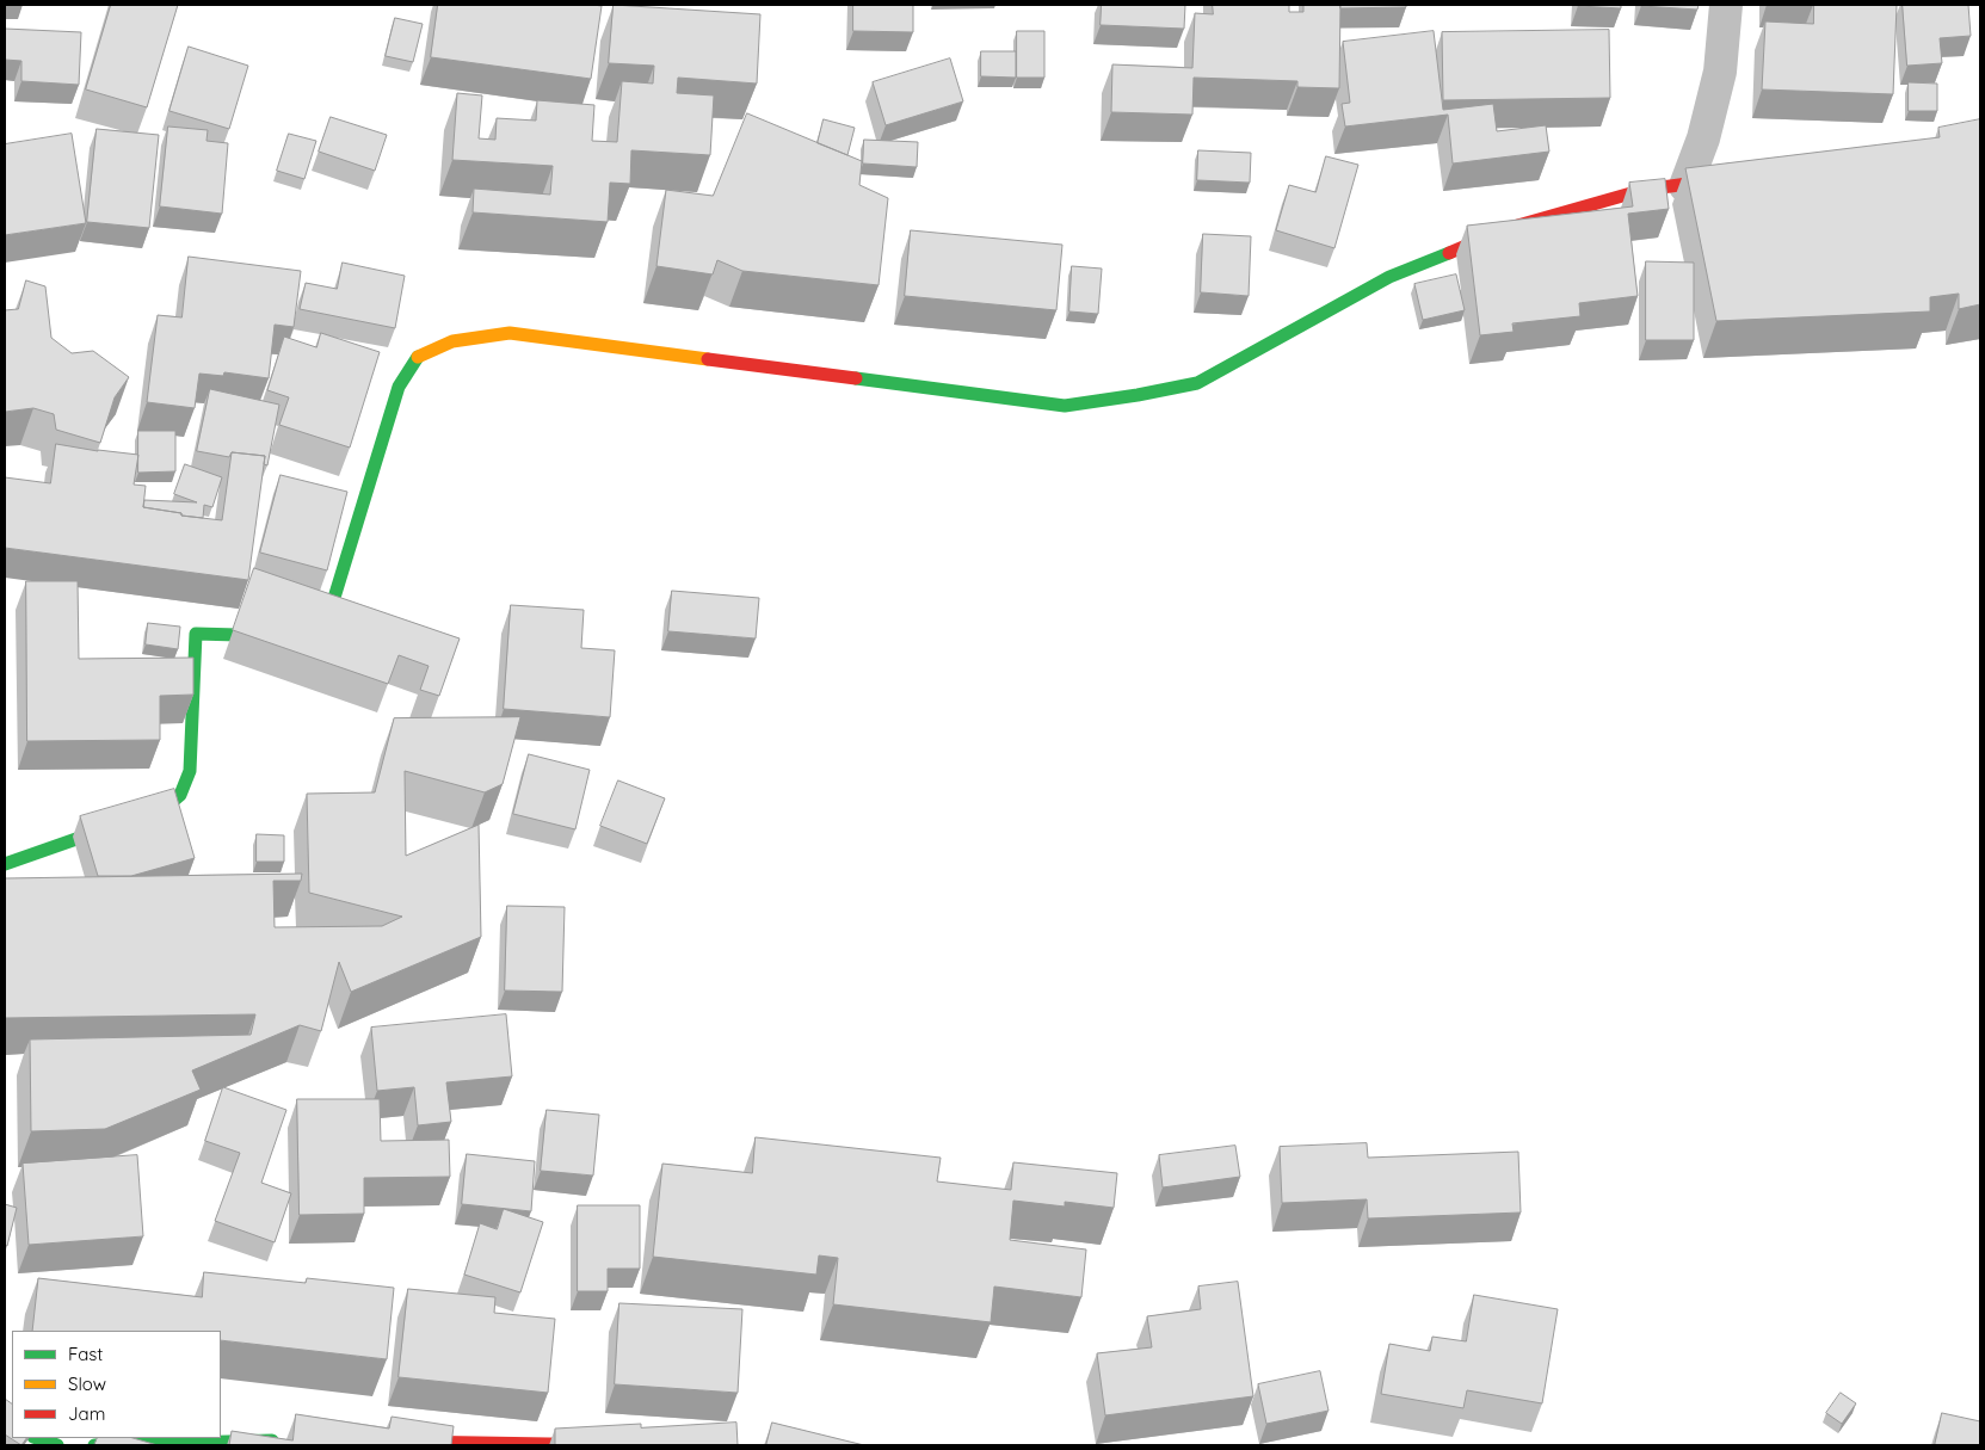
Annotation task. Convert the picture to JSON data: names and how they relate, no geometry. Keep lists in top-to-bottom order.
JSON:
{
  "legend": ["Fast", "Slow", "Jam"]
}
